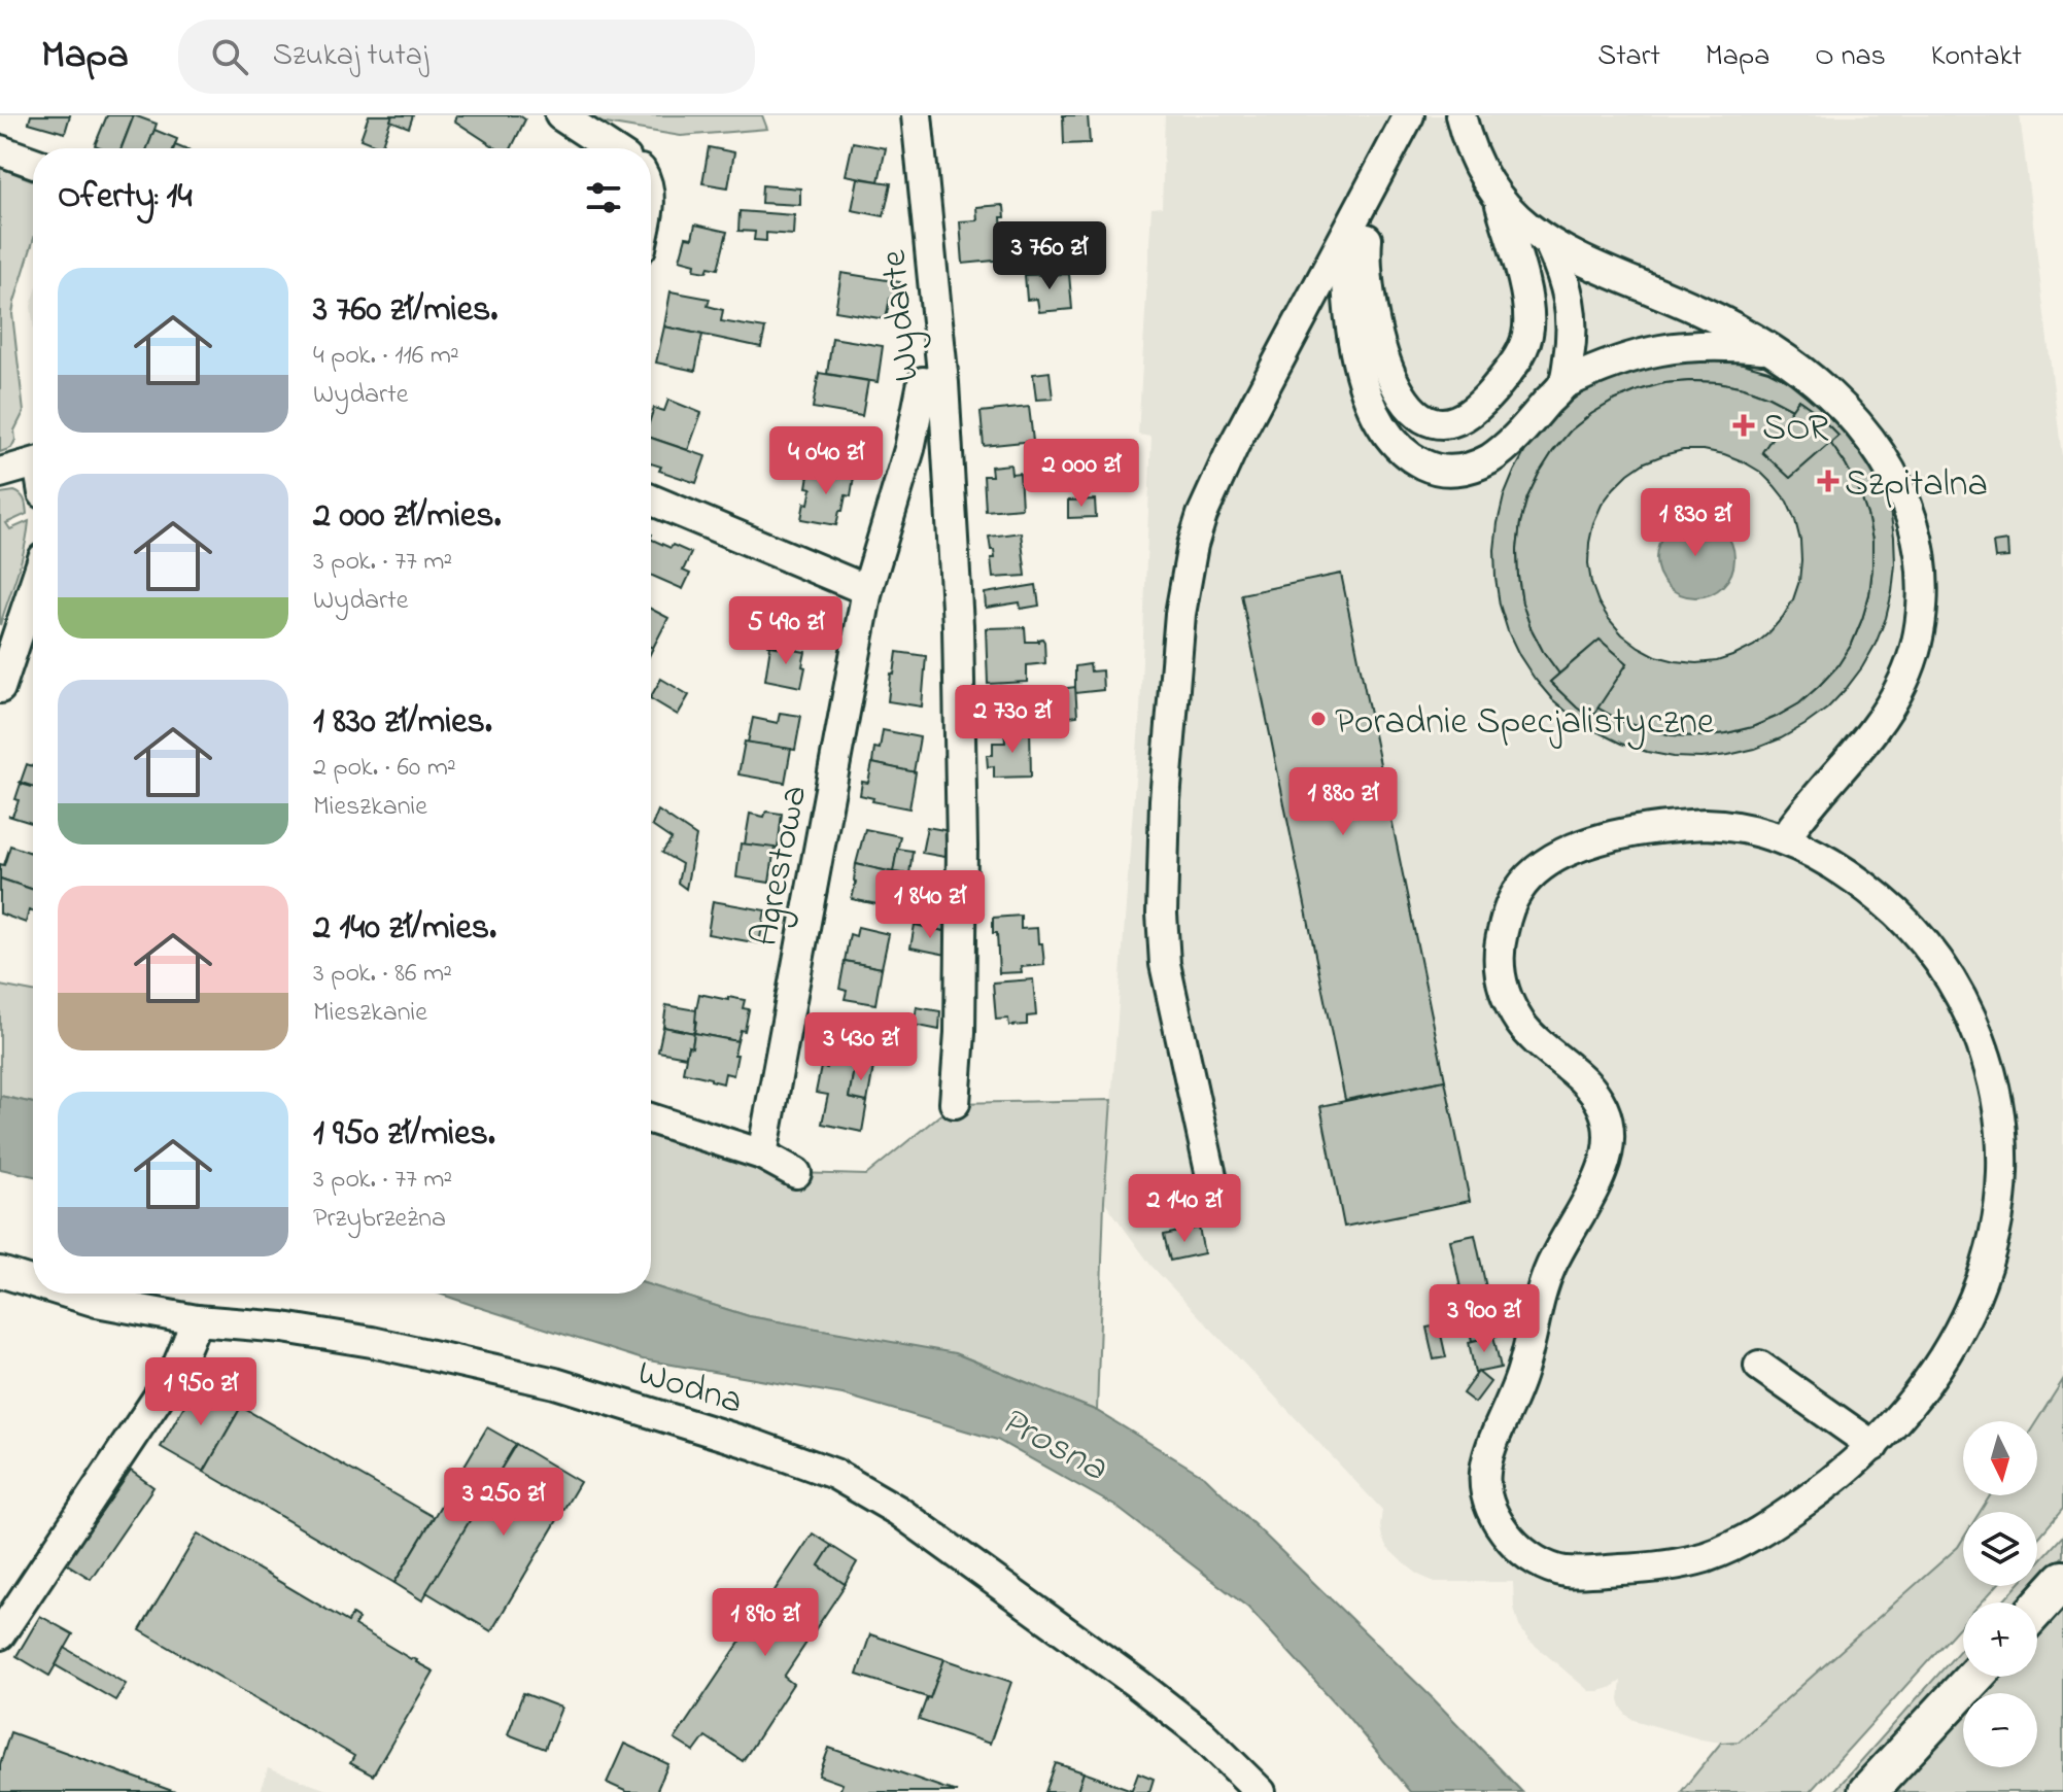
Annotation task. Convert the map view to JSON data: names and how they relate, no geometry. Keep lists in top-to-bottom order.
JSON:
{
  "streets": {
    "street": ["Wydarte", "Agrestowa", "Wodna"]
  },
  "water": ["Prosna"],
  "places": {
    "health": ["SOR", "Szpitalna"],
    "other": ["Poradnie Specjalistyczne"]
  },
  "north": "bottom",
  "page": {
    "header": "Mapa",
    "search": "Szukaj tutaj",
    "nav": [
      "Start",
      "Mapa",
      "O nas",
      "Kontakt"
    ],
    "heading": "Oferty: 14",
    "price": [
      "3 760 zł",
      "4 040 zł",
      "2 000 zł",
      "1 830 zł",
      "5 490 zł",
      "2 730 zł",
      "1 880 zł",
      "1 840 zł",
      "3 430 zł",
      "2 140 zł",
      "3 900 zł",
      "1 950 zł",
      "3 250 zł",
      "1 890 zł"
    ],
    "list": [
      {
        "name": "3 760 zł/mies.",
        "note": "4 pok. · 116 m² · Wydarte"
      },
      {
        "name": "2 000 zł/mies.",
        "note": "3 pok. · 77 m² · Wydarte"
      },
      {
        "name": "1 830 zł/mies.",
        "note": "2 pok. · 60 m² · Mieszkanie"
      },
      {
        "name": "2 140 zł/mies.",
        "note": "3 pok. · 86 m² · Mieszkanie"
      },
      {
        "name": "1 950 zł/mies.",
        "note": "3 pok. · 77 m² · Przybrzeżna"
      }
    ],
    "map_buttons": ["+", "−"]
  }
}
